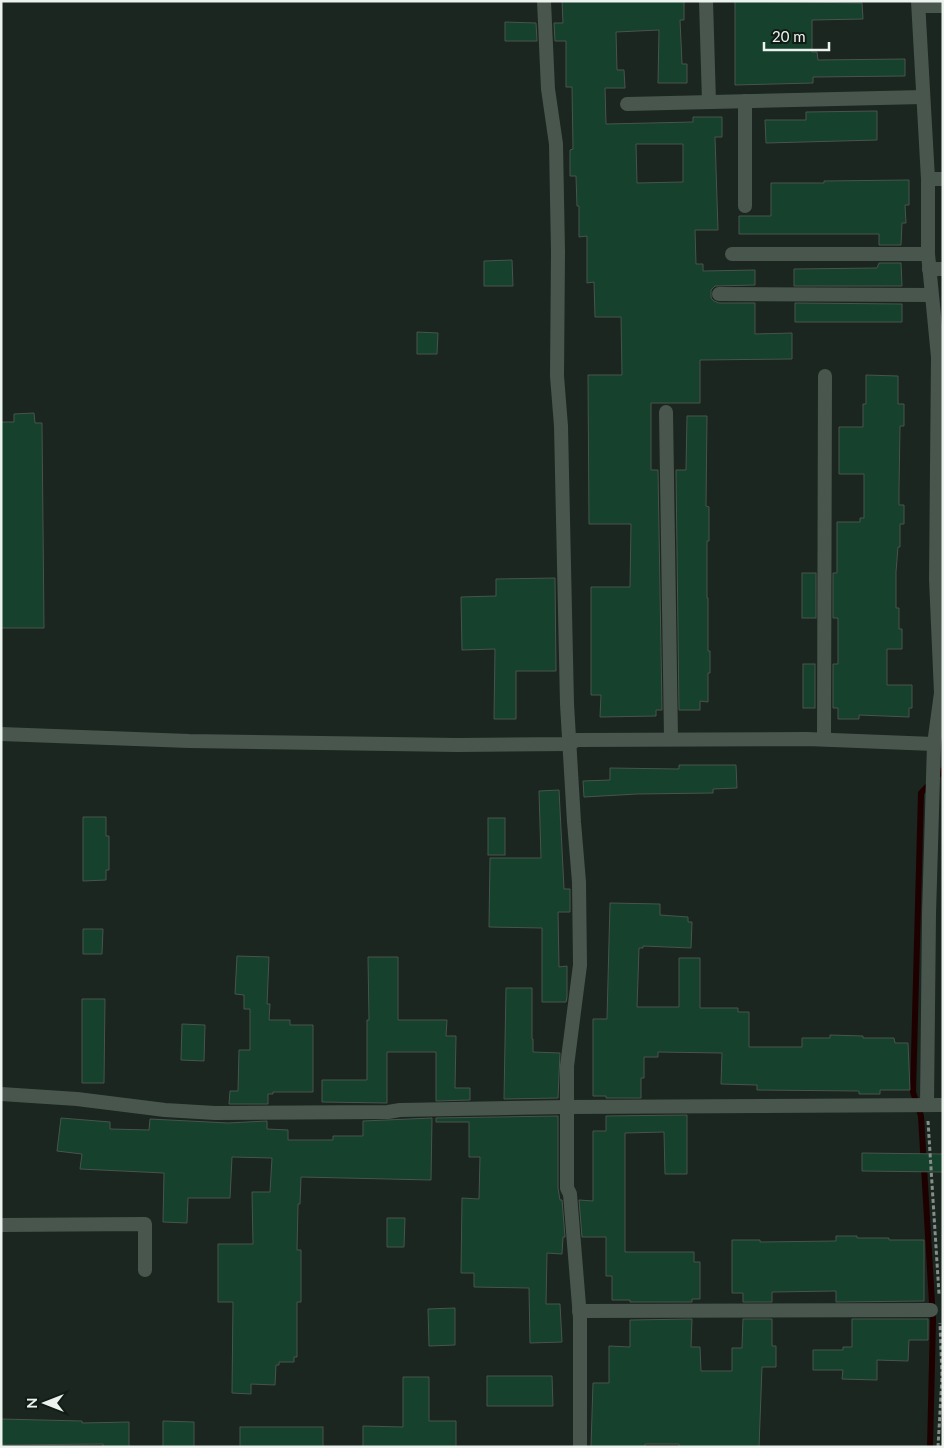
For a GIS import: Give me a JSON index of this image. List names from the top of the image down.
{
  "scale_bar": "20 m",
  "north": "left"
}
